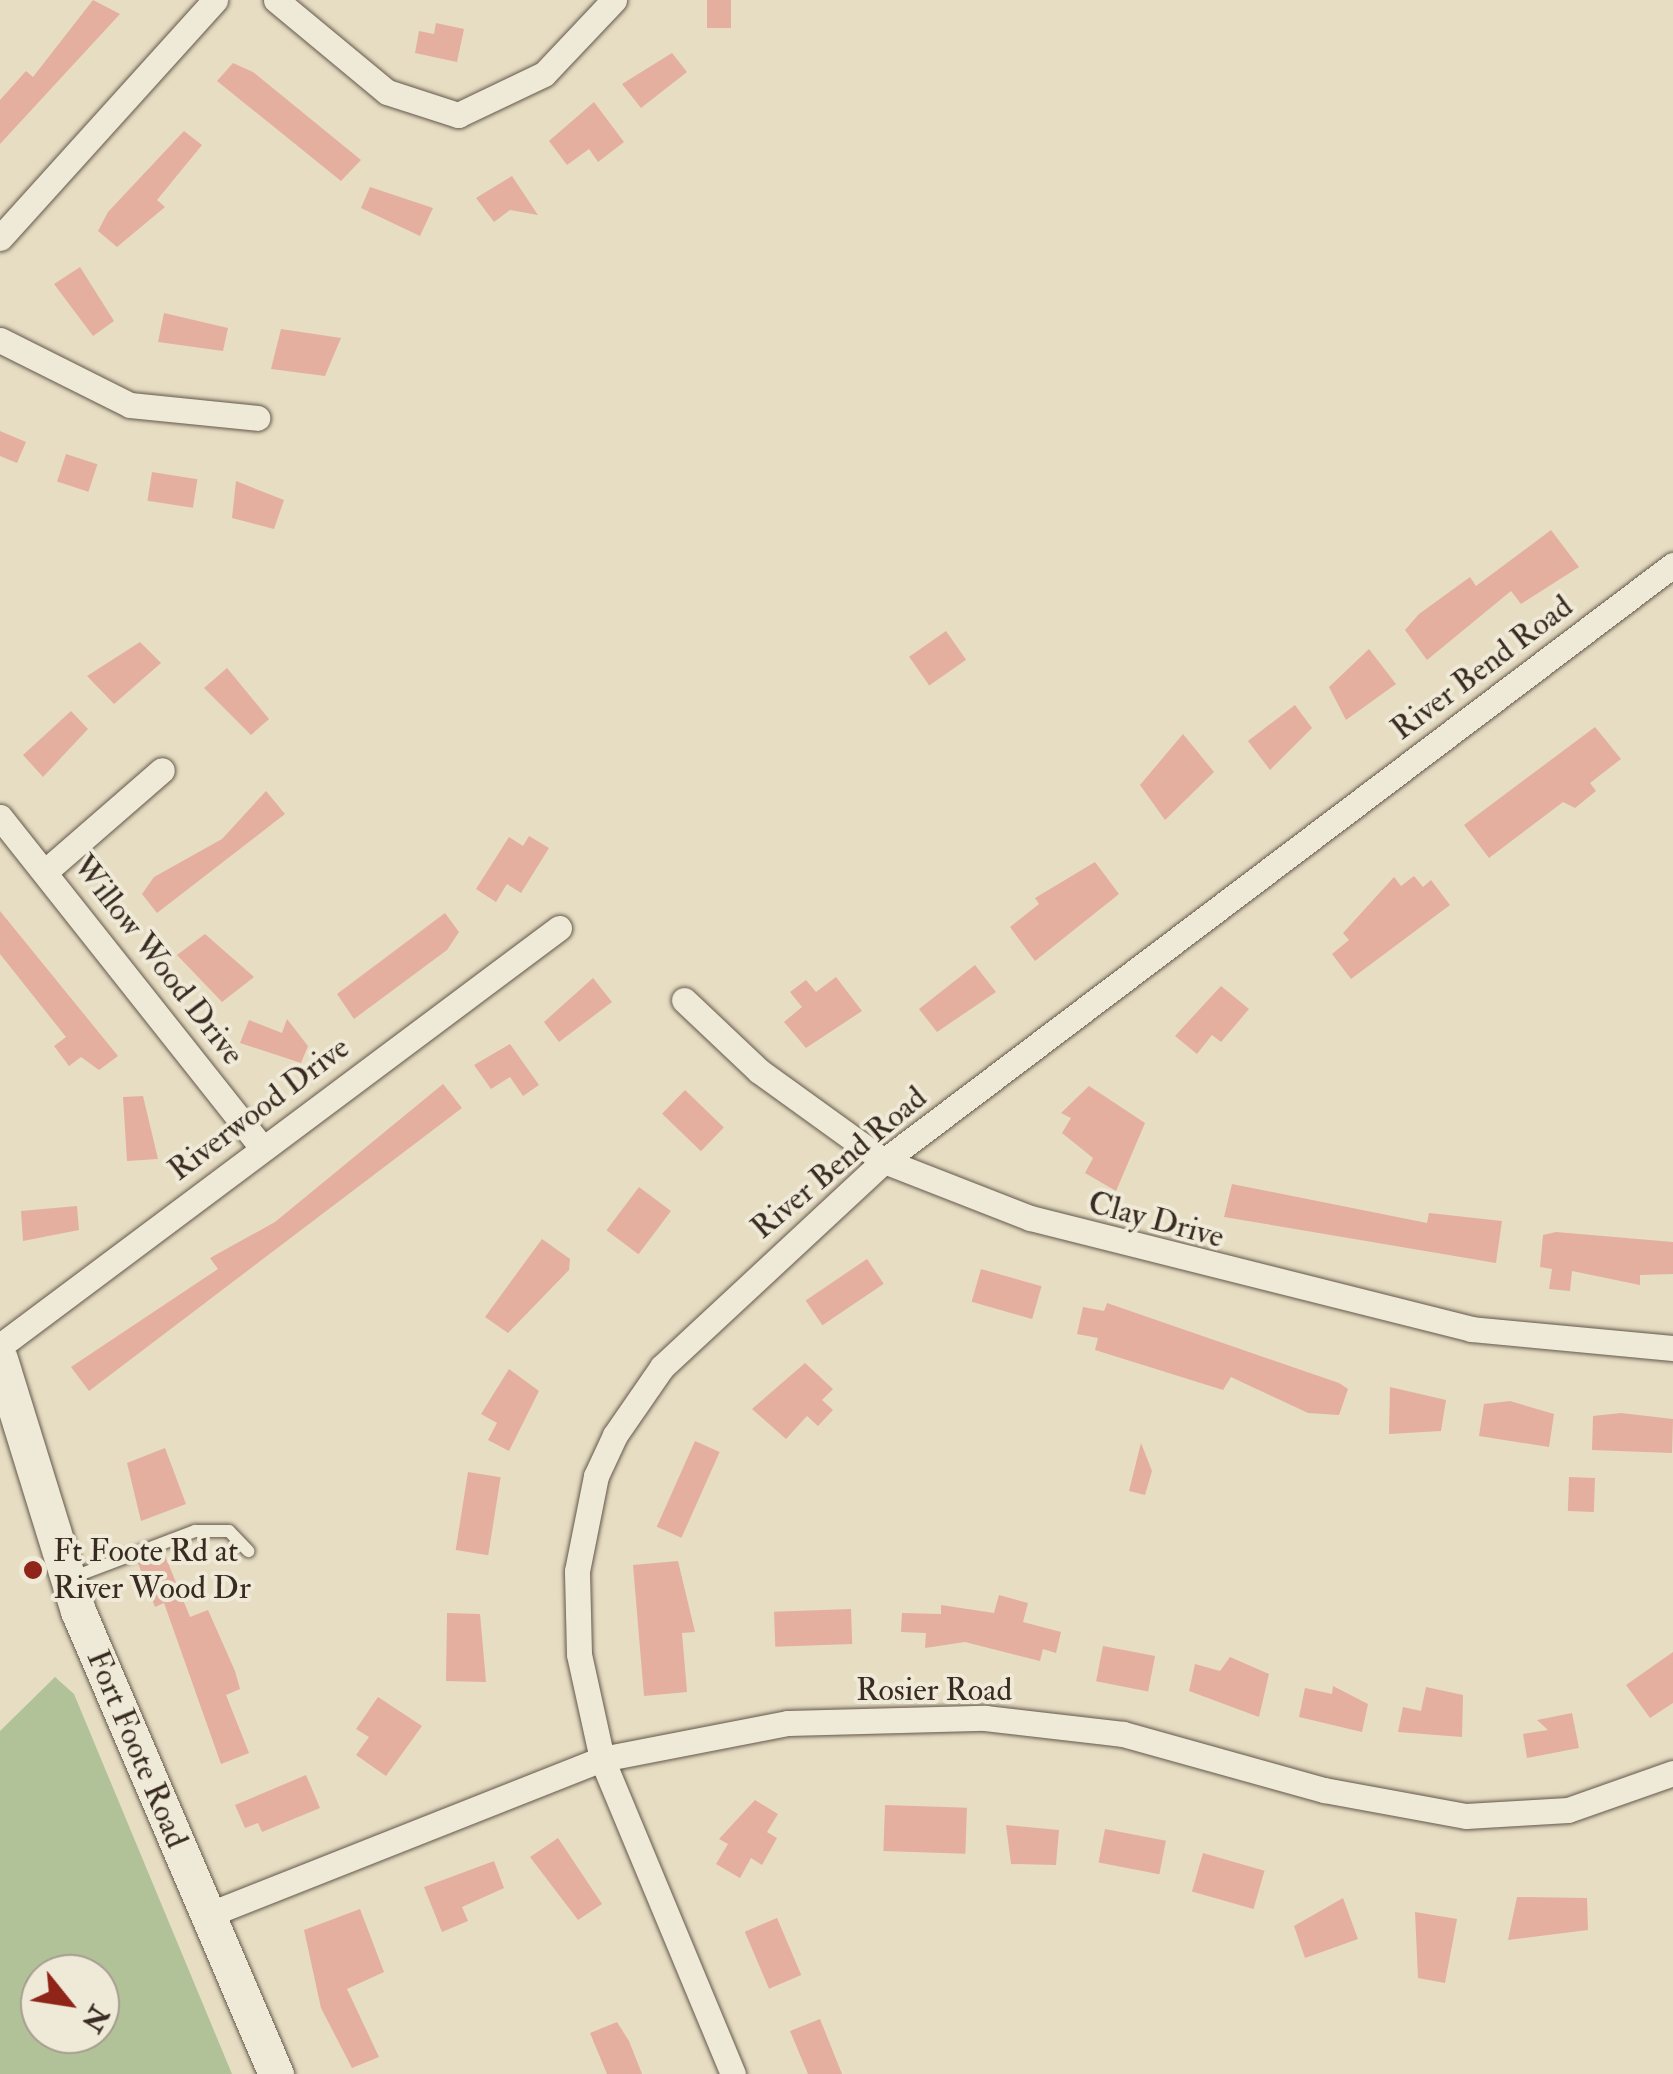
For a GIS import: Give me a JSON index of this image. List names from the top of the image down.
{
  "streets": {
    "street": [
      "River Bend Road",
      "Willow Wood Drive",
      "Riverwood Drive",
      "Clay Drive",
      "Rosier Road",
      "Fort Foote Road"
    ]
  },
  "crossings": [
    ["River Bend Road", "Clay Drive"],
    ["River Bend Road", "Rosier Road"],
    ["Willow Wood Drive", "Riverwood Drive"],
    ["Rosier Road", "Fort Foote Road"]
  ],
  "places": ["Ft Foote Rd at River Wood Dr"],
  "north": "bottom right"
}
